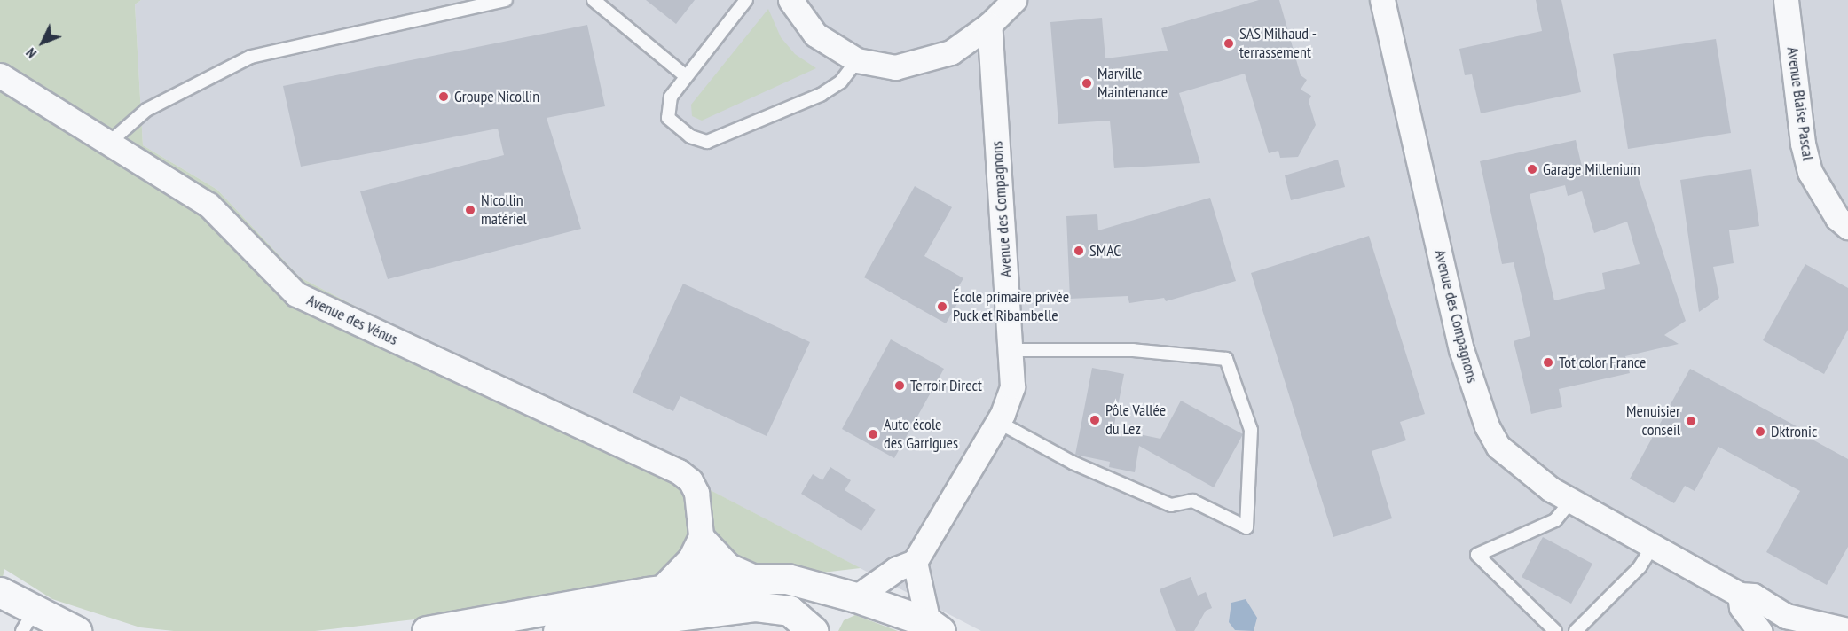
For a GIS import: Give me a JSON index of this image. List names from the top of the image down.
{
  "streets": {
    "street": ["Avenue Blaise Pascal", "Avenue des Compagnons", "Avenue des Vénus"]
  },
  "places": [
    "SAS Milhaud - terrassement",
    "Marville Maintenance",
    "Groupe Nicollin",
    "Garage Millenium",
    "Nicollin matériel",
    "SMAC",
    "École primaire privée Puck et Ribambelle",
    "Tot color France",
    "Terroir Direct",
    "Pôle Vallée du Lez",
    "Menuisier conseil",
    "Dktronic",
    "Auto école des Garrigues"
  ],
  "north": "bottom left"
}
